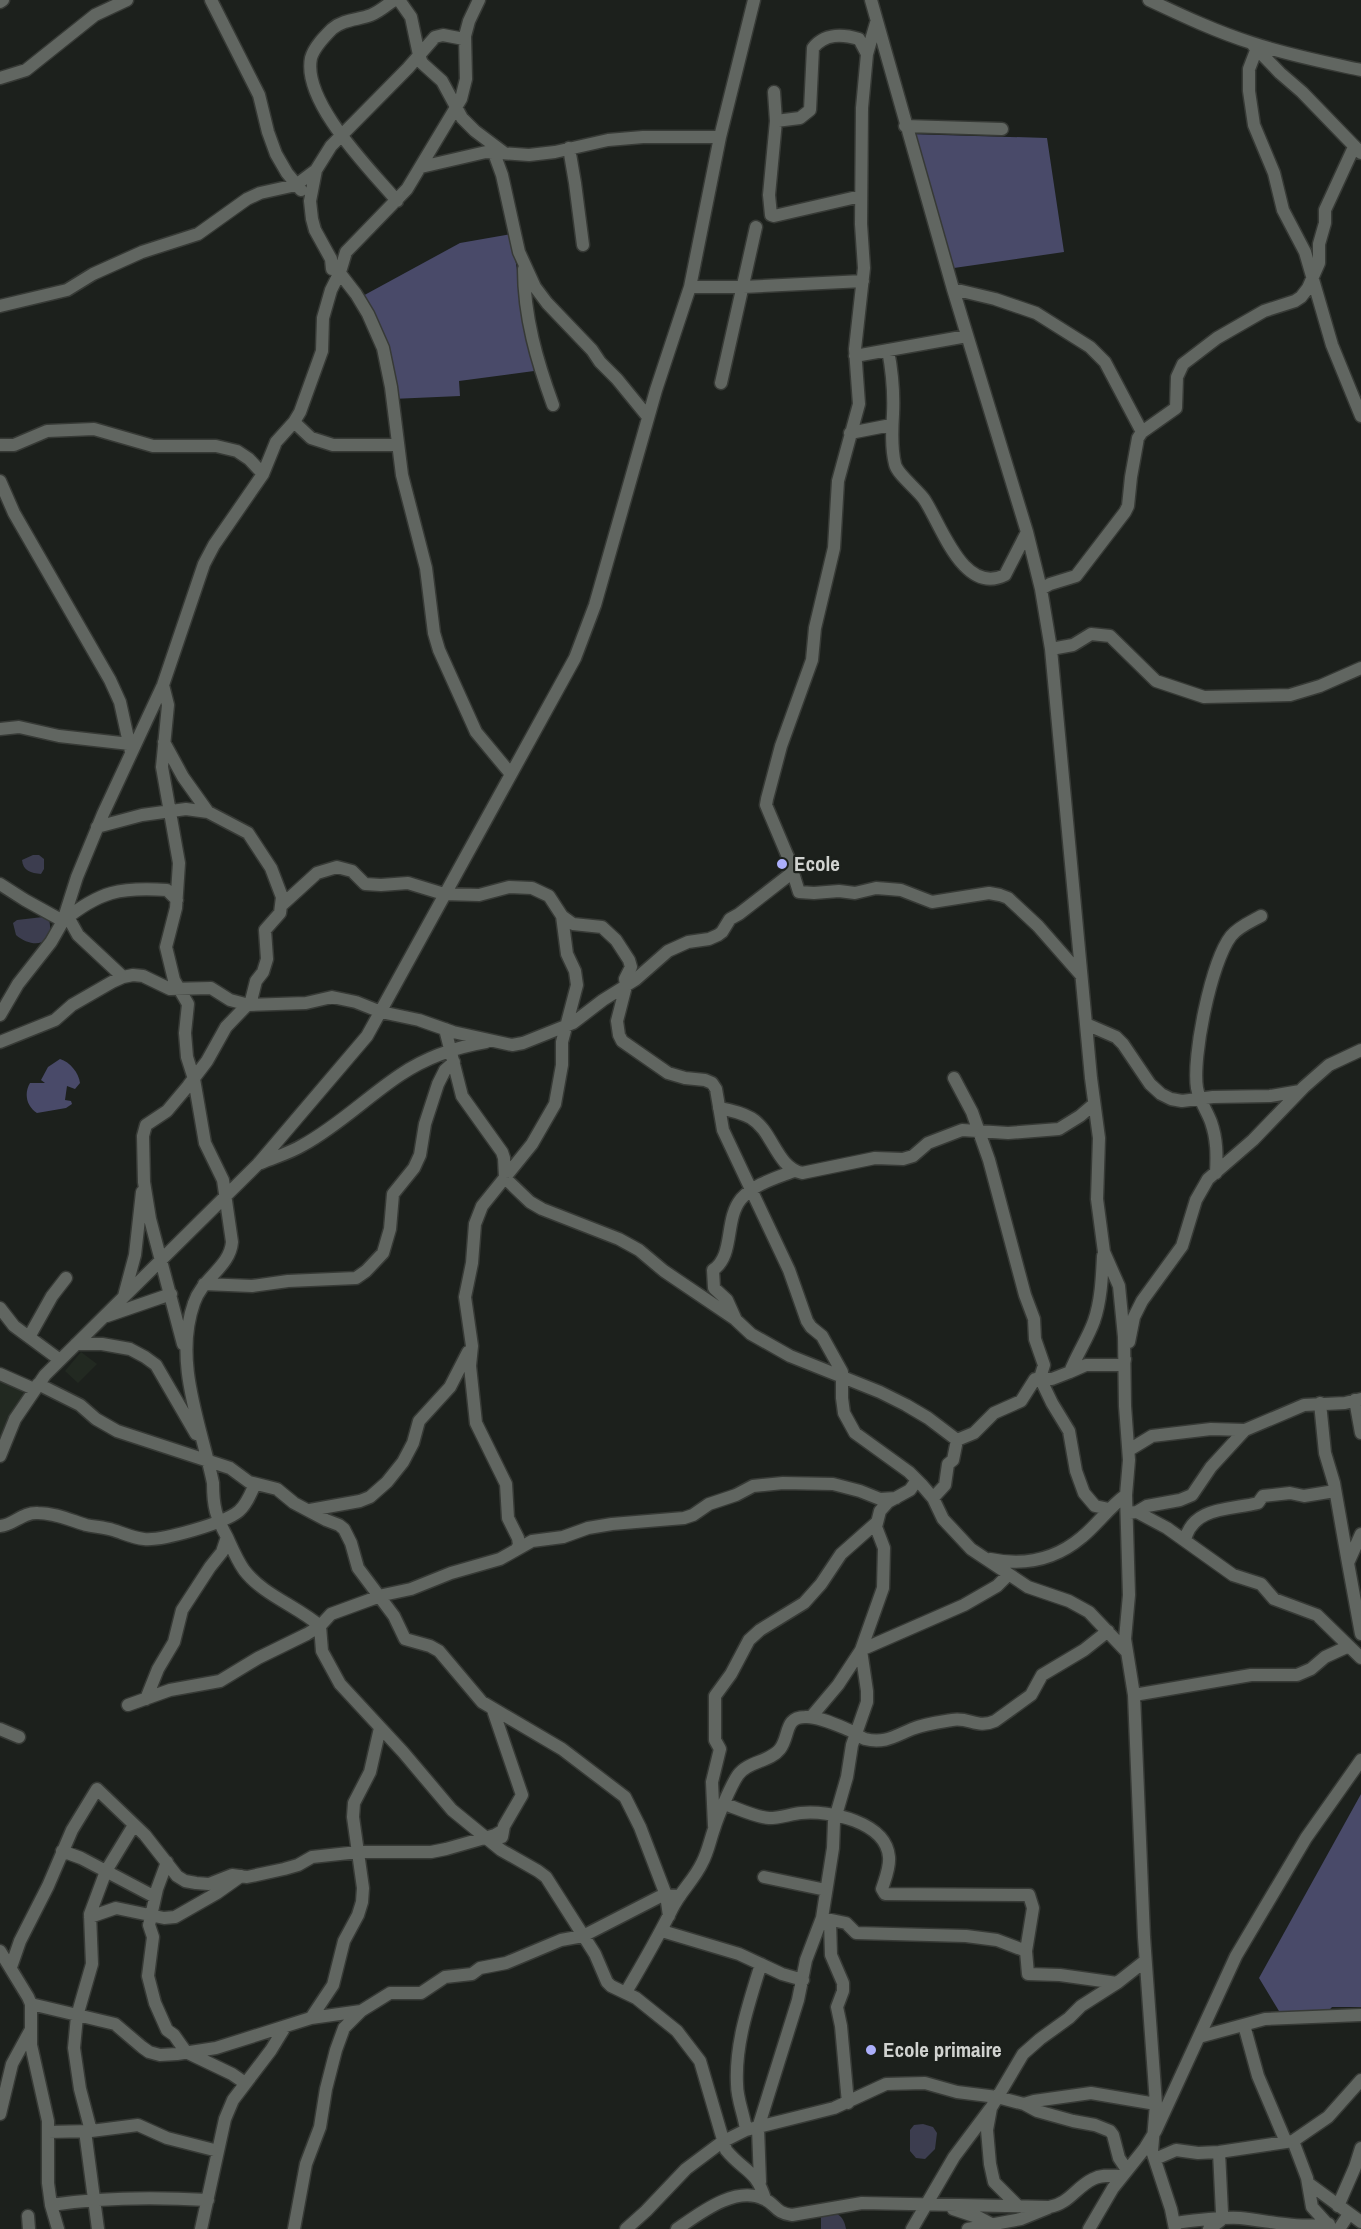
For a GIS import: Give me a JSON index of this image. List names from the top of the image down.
{
  "places": ["Ecole", "Ecole primaire"]
}
